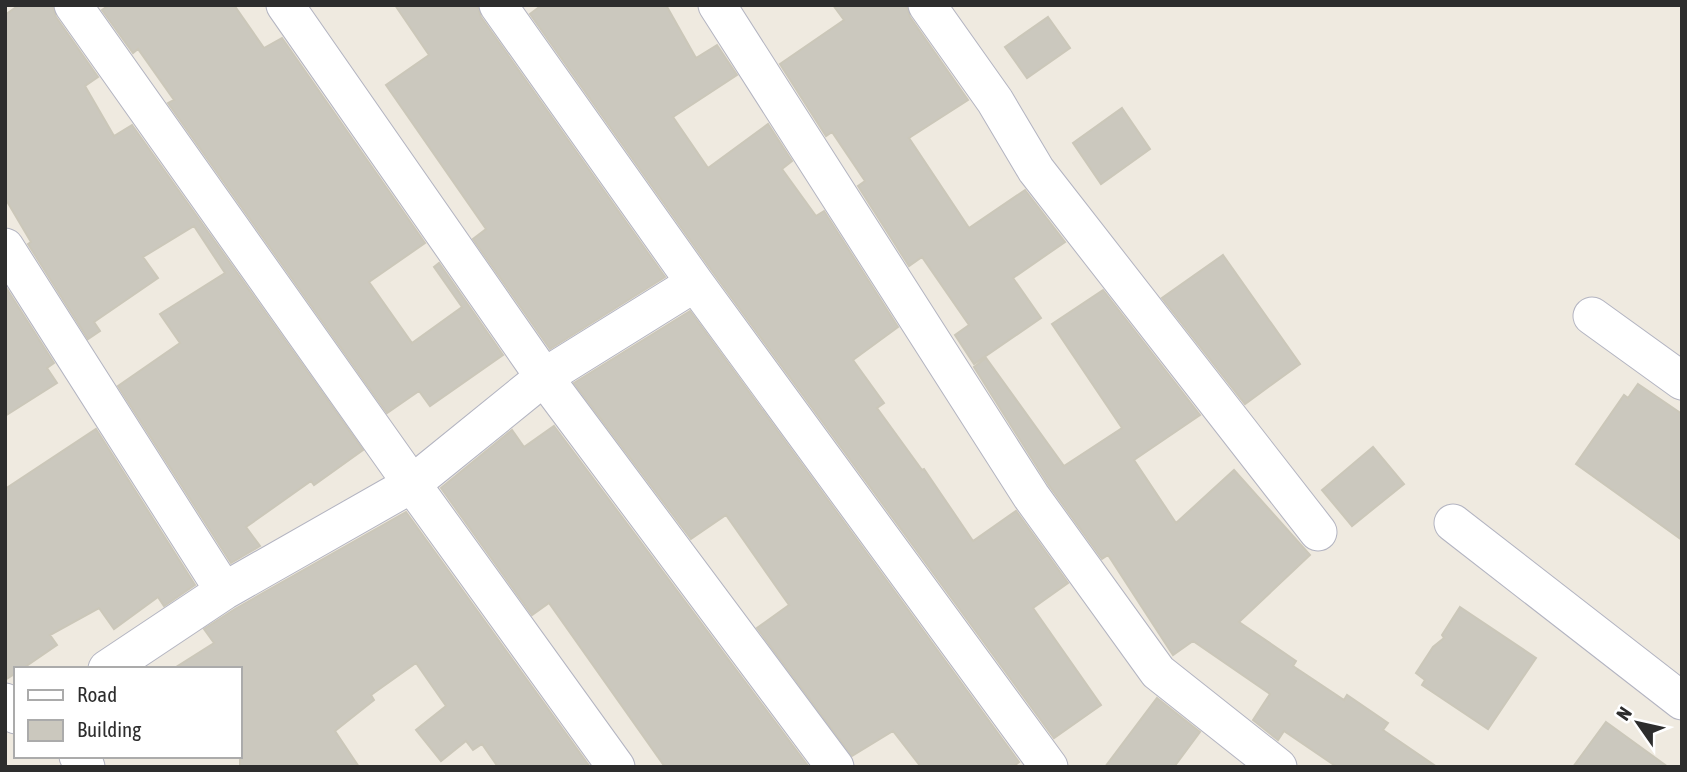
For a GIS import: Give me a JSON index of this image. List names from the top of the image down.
{
  "legend": ["Road", "Building"],
  "north": "top left"
}
